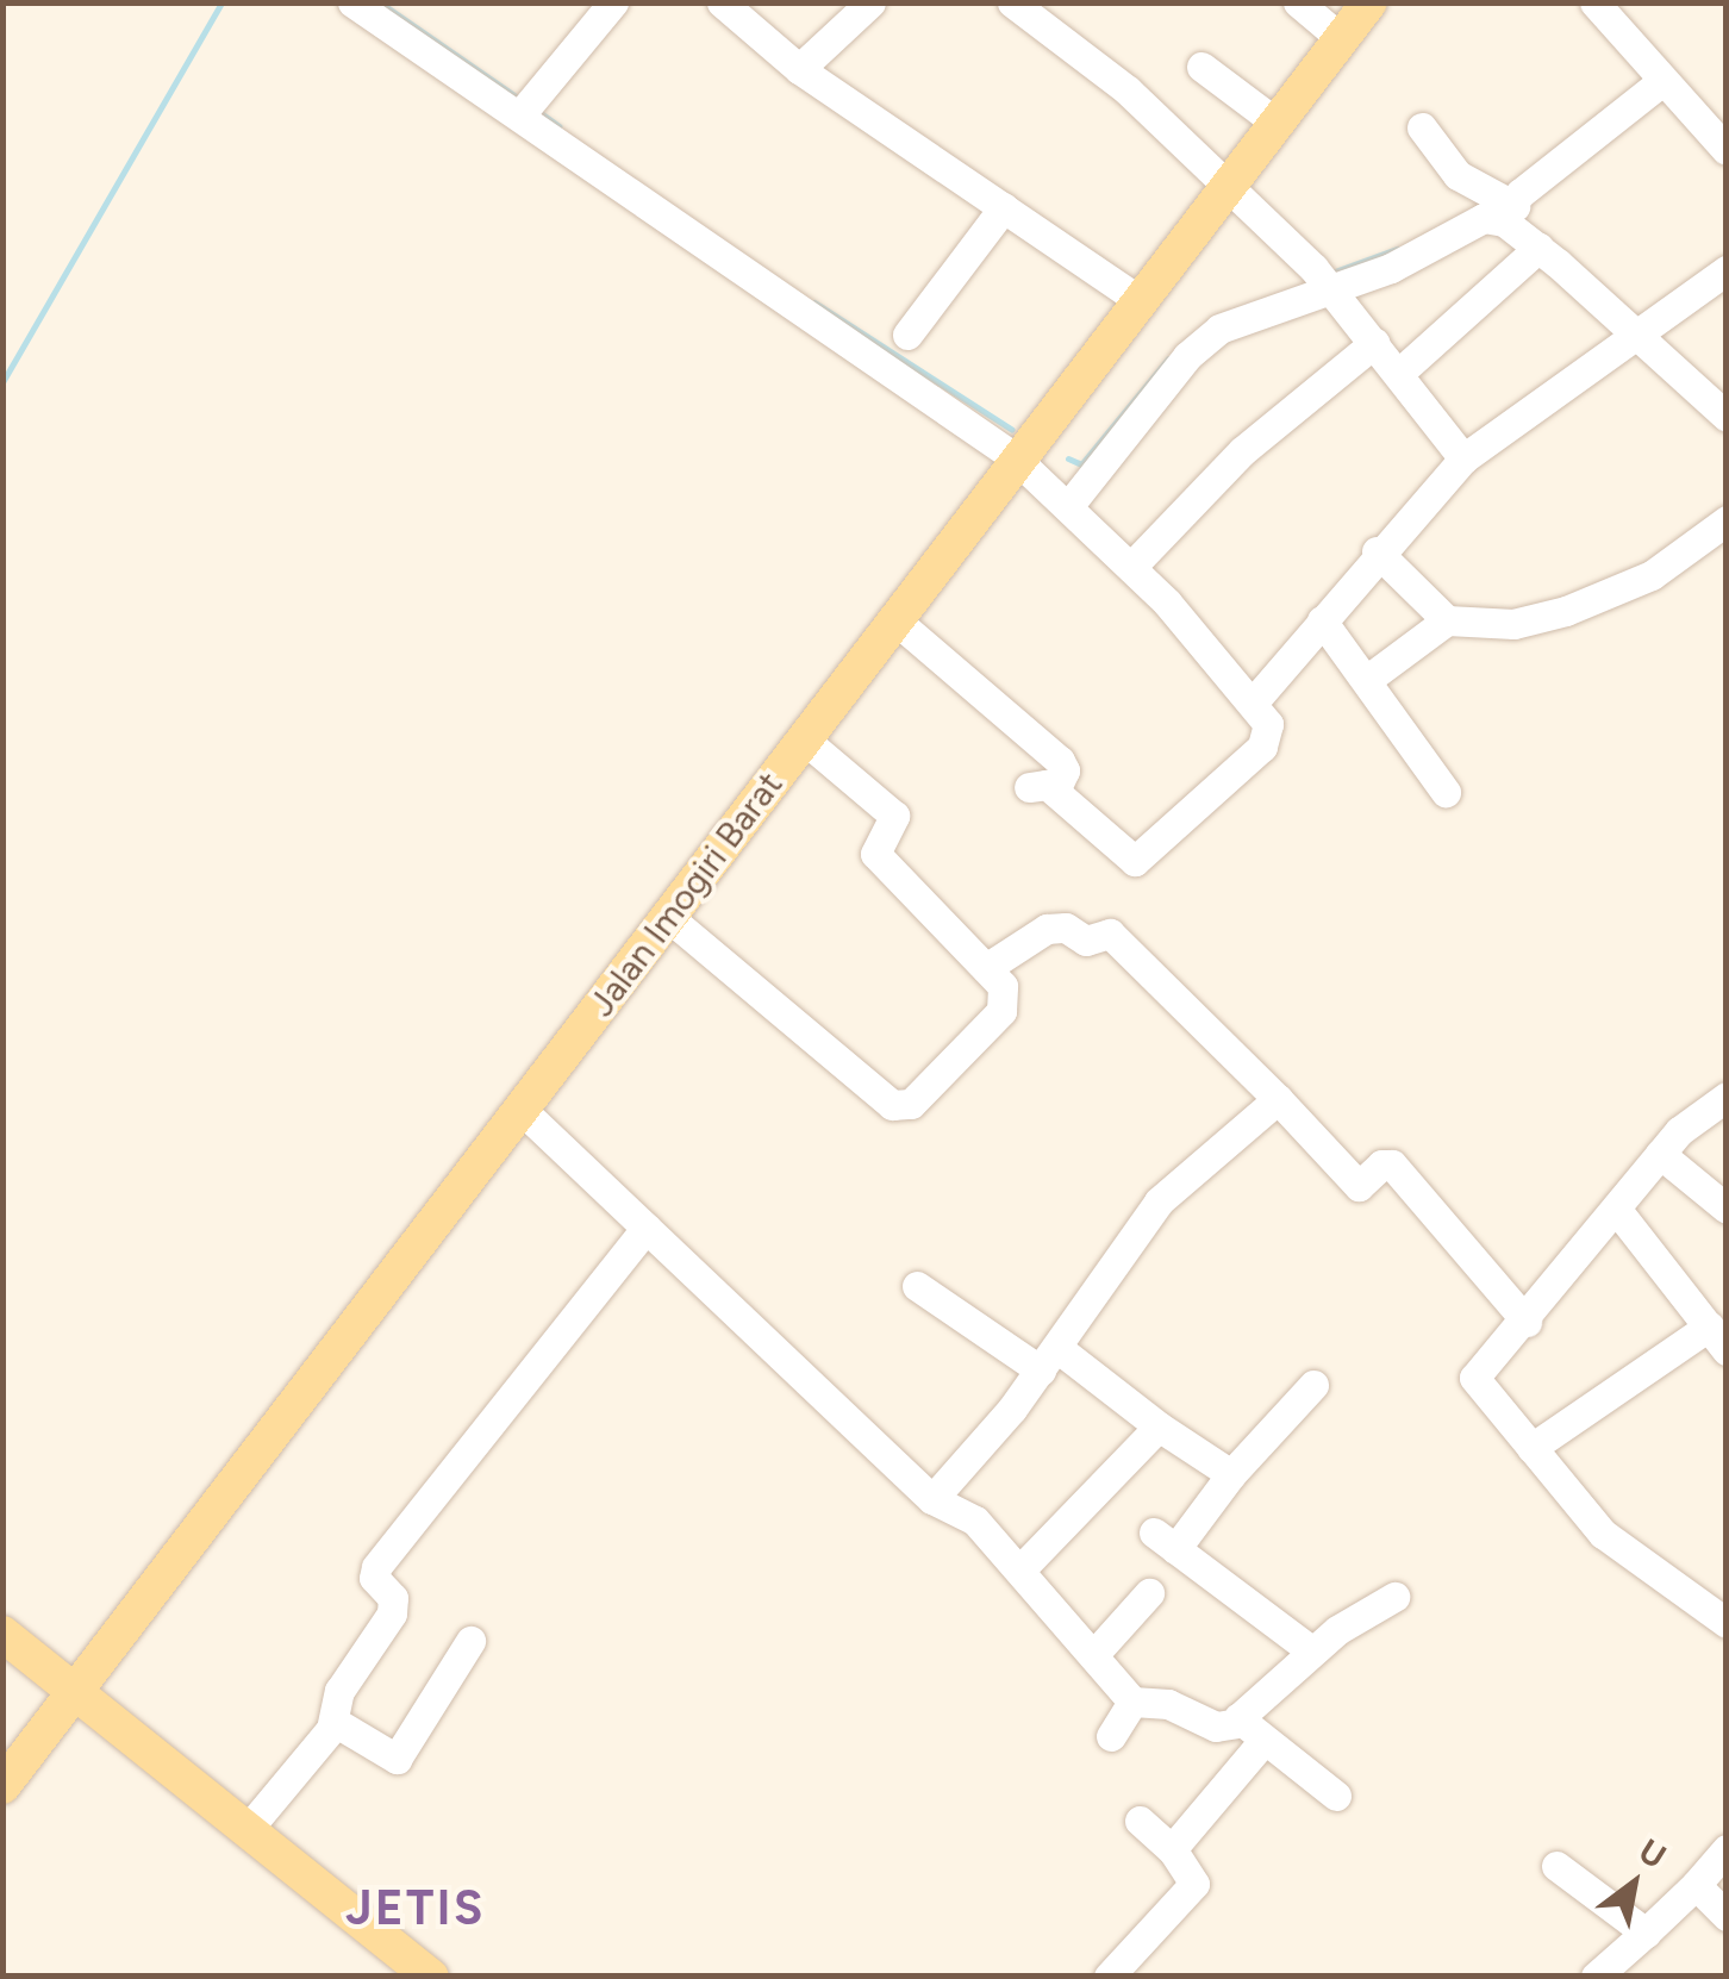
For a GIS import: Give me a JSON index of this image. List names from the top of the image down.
{
  "streets": {
    "main road": ["Jalan Imogiri Barat"]
  },
  "districts": ["JETIS"],
  "north": "top right"
}
